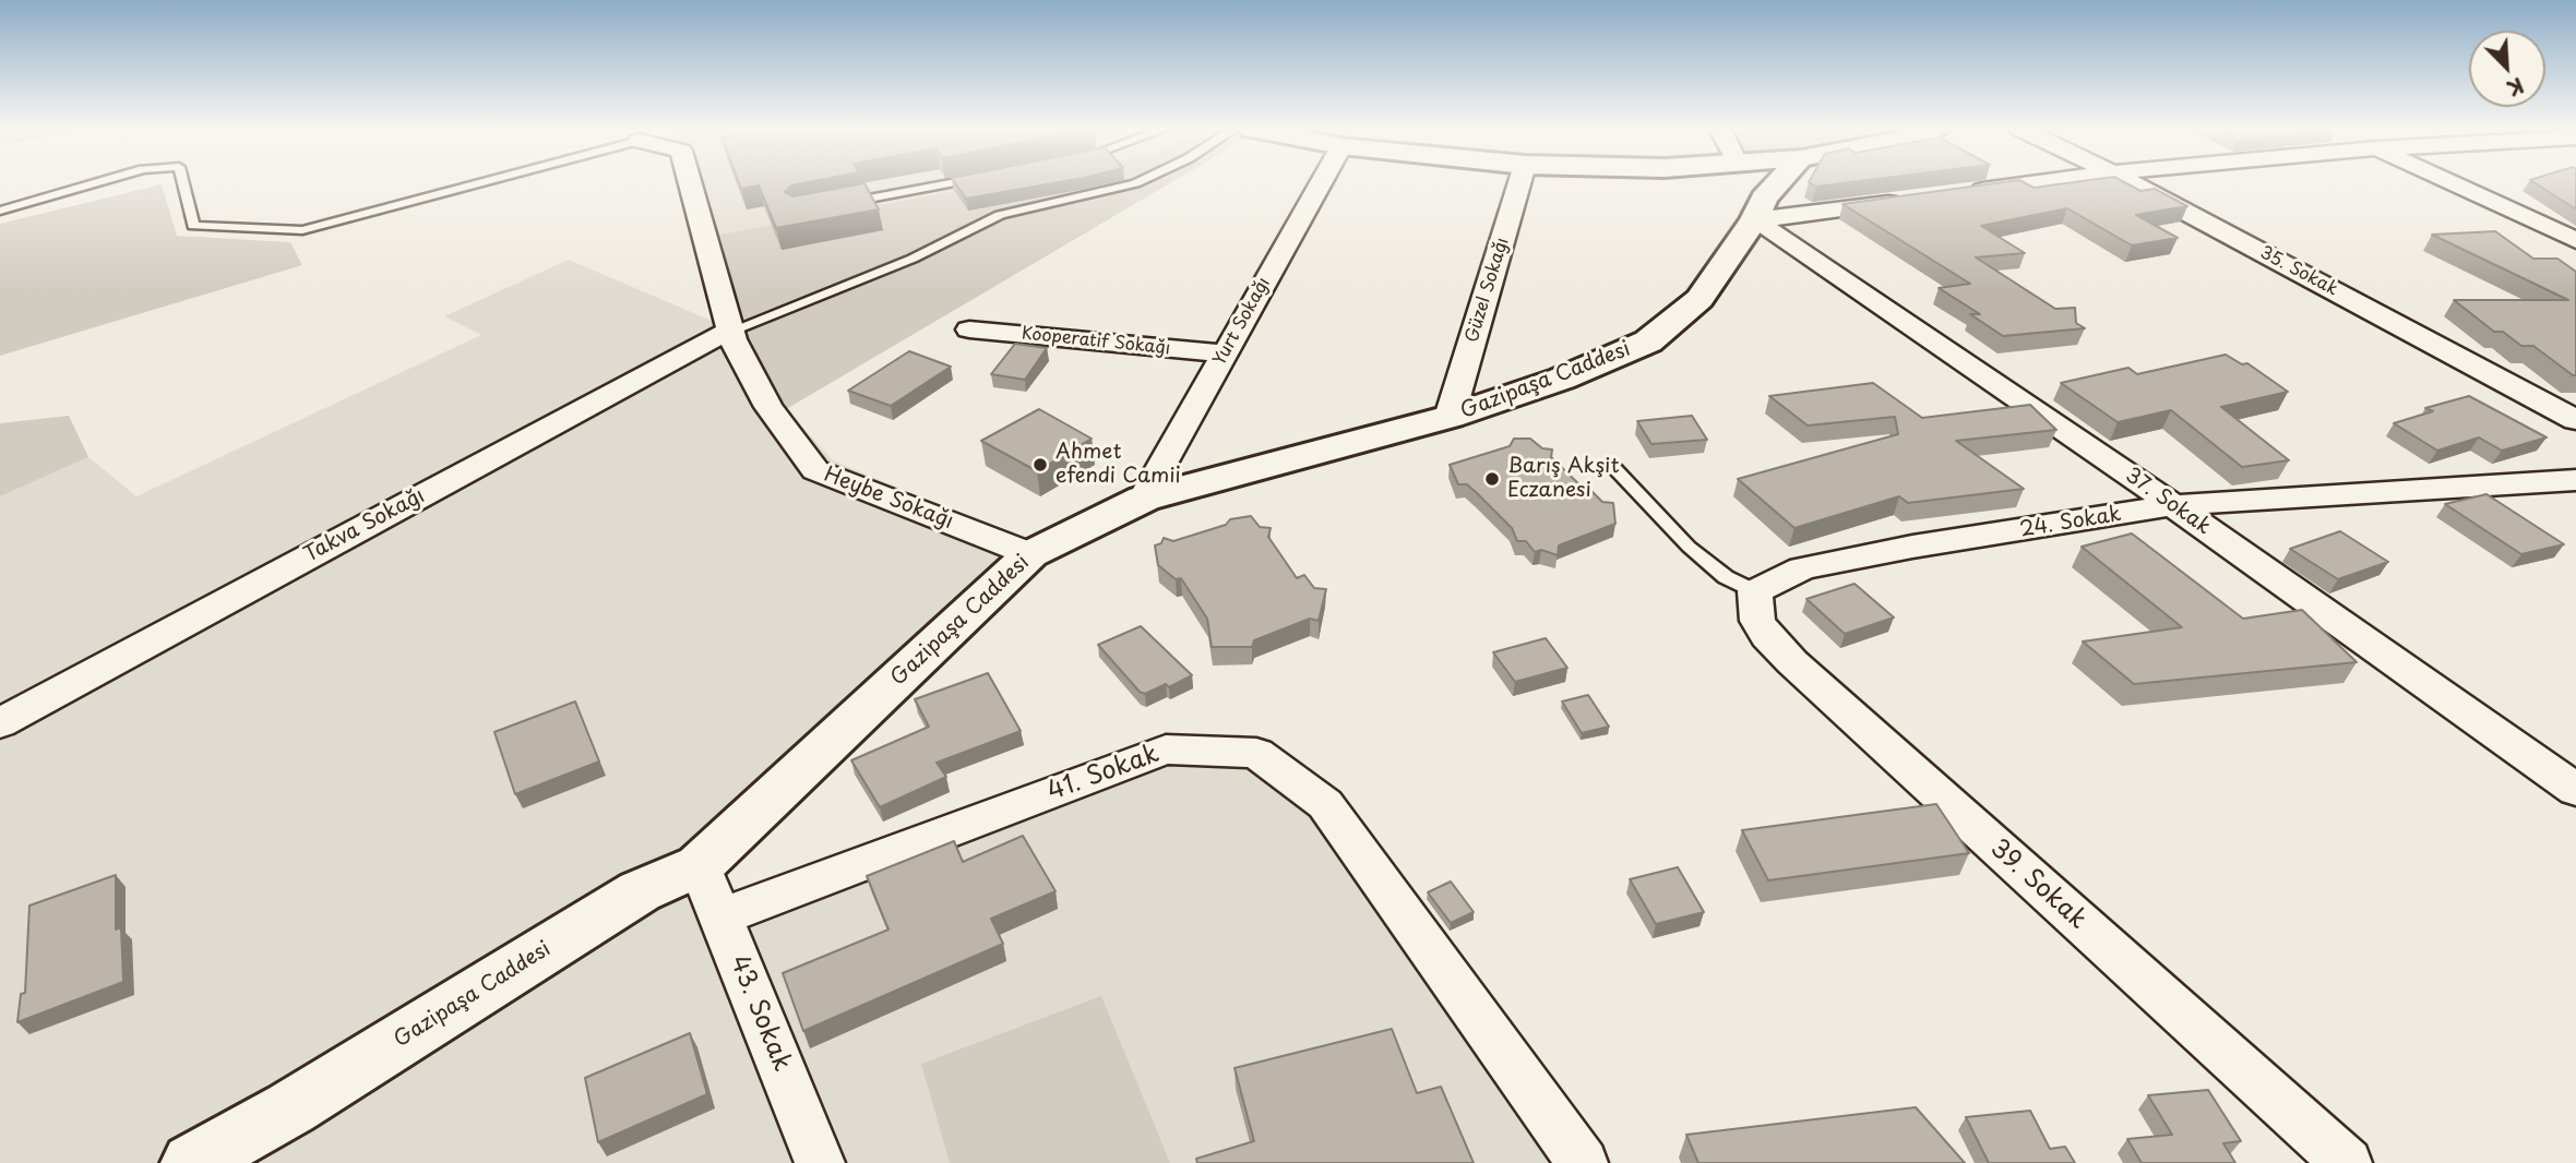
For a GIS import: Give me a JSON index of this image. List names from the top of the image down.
{
  "streets": {
    "street": [
      "35. Sokak",
      "Güzel Sokağı",
      "Yurt Sokağı",
      "Kooperatif Sokağı",
      "Gazipaşa Caddesi",
      "Heybe Sokağı",
      "37. Sokak",
      "24. Sokak",
      "Takva Sokağı",
      "41. Sokak",
      "39. Sokak",
      "43. Sokak"
    ]
  },
  "crossings": [
    ["Güzel Sokağı", "Gazipaşa Caddesi"],
    ["Yurt Sokağı", "Kooperatif Sokağı"],
    ["Yurt Sokağı", "Gazipaşa Caddesi"],
    ["Gazipaşa Caddesi", "Heybe Sokağı"],
    ["Gazipaşa Caddesi", "37. Sokak"],
    ["Gazipaşa Caddesi", "43. Sokak"],
    ["Heybe Sokağı", "Takva Sokağı"],
    ["37. Sokak", "24. Sokak"],
    ["24. Sokak", "39. Sokak"],
    ["41. Sokak", "43. Sokak"]
  ],
  "places": ["Ahmet efendi Camii", "Barış Akşit Eczanesi"],
  "north": "bottom right"
}
